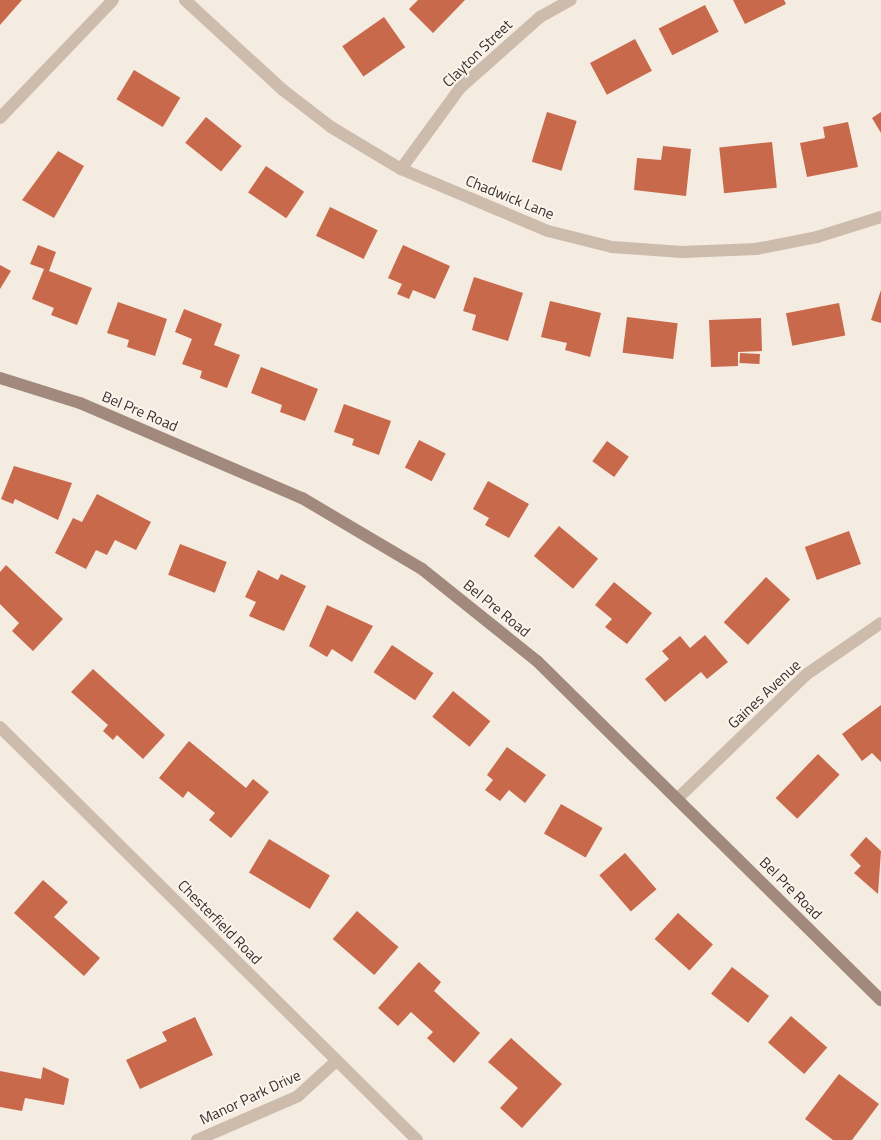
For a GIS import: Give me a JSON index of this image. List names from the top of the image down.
{
  "streets": {
    "main road": ["Bel Pre Road"],
    "street": [
      "Clayton Street",
      "Chadwick Lane",
      "Gaines Avenue",
      "Chesterfield Road",
      "Manor Park Drive"
    ]
  },
  "crossings": [
    ["Clayton Street", "Chadwick Lane"],
    ["Bel Pre Road", "Gaines Avenue"],
    ["Chesterfield Road", "Manor Park Drive"]
  ]
}
